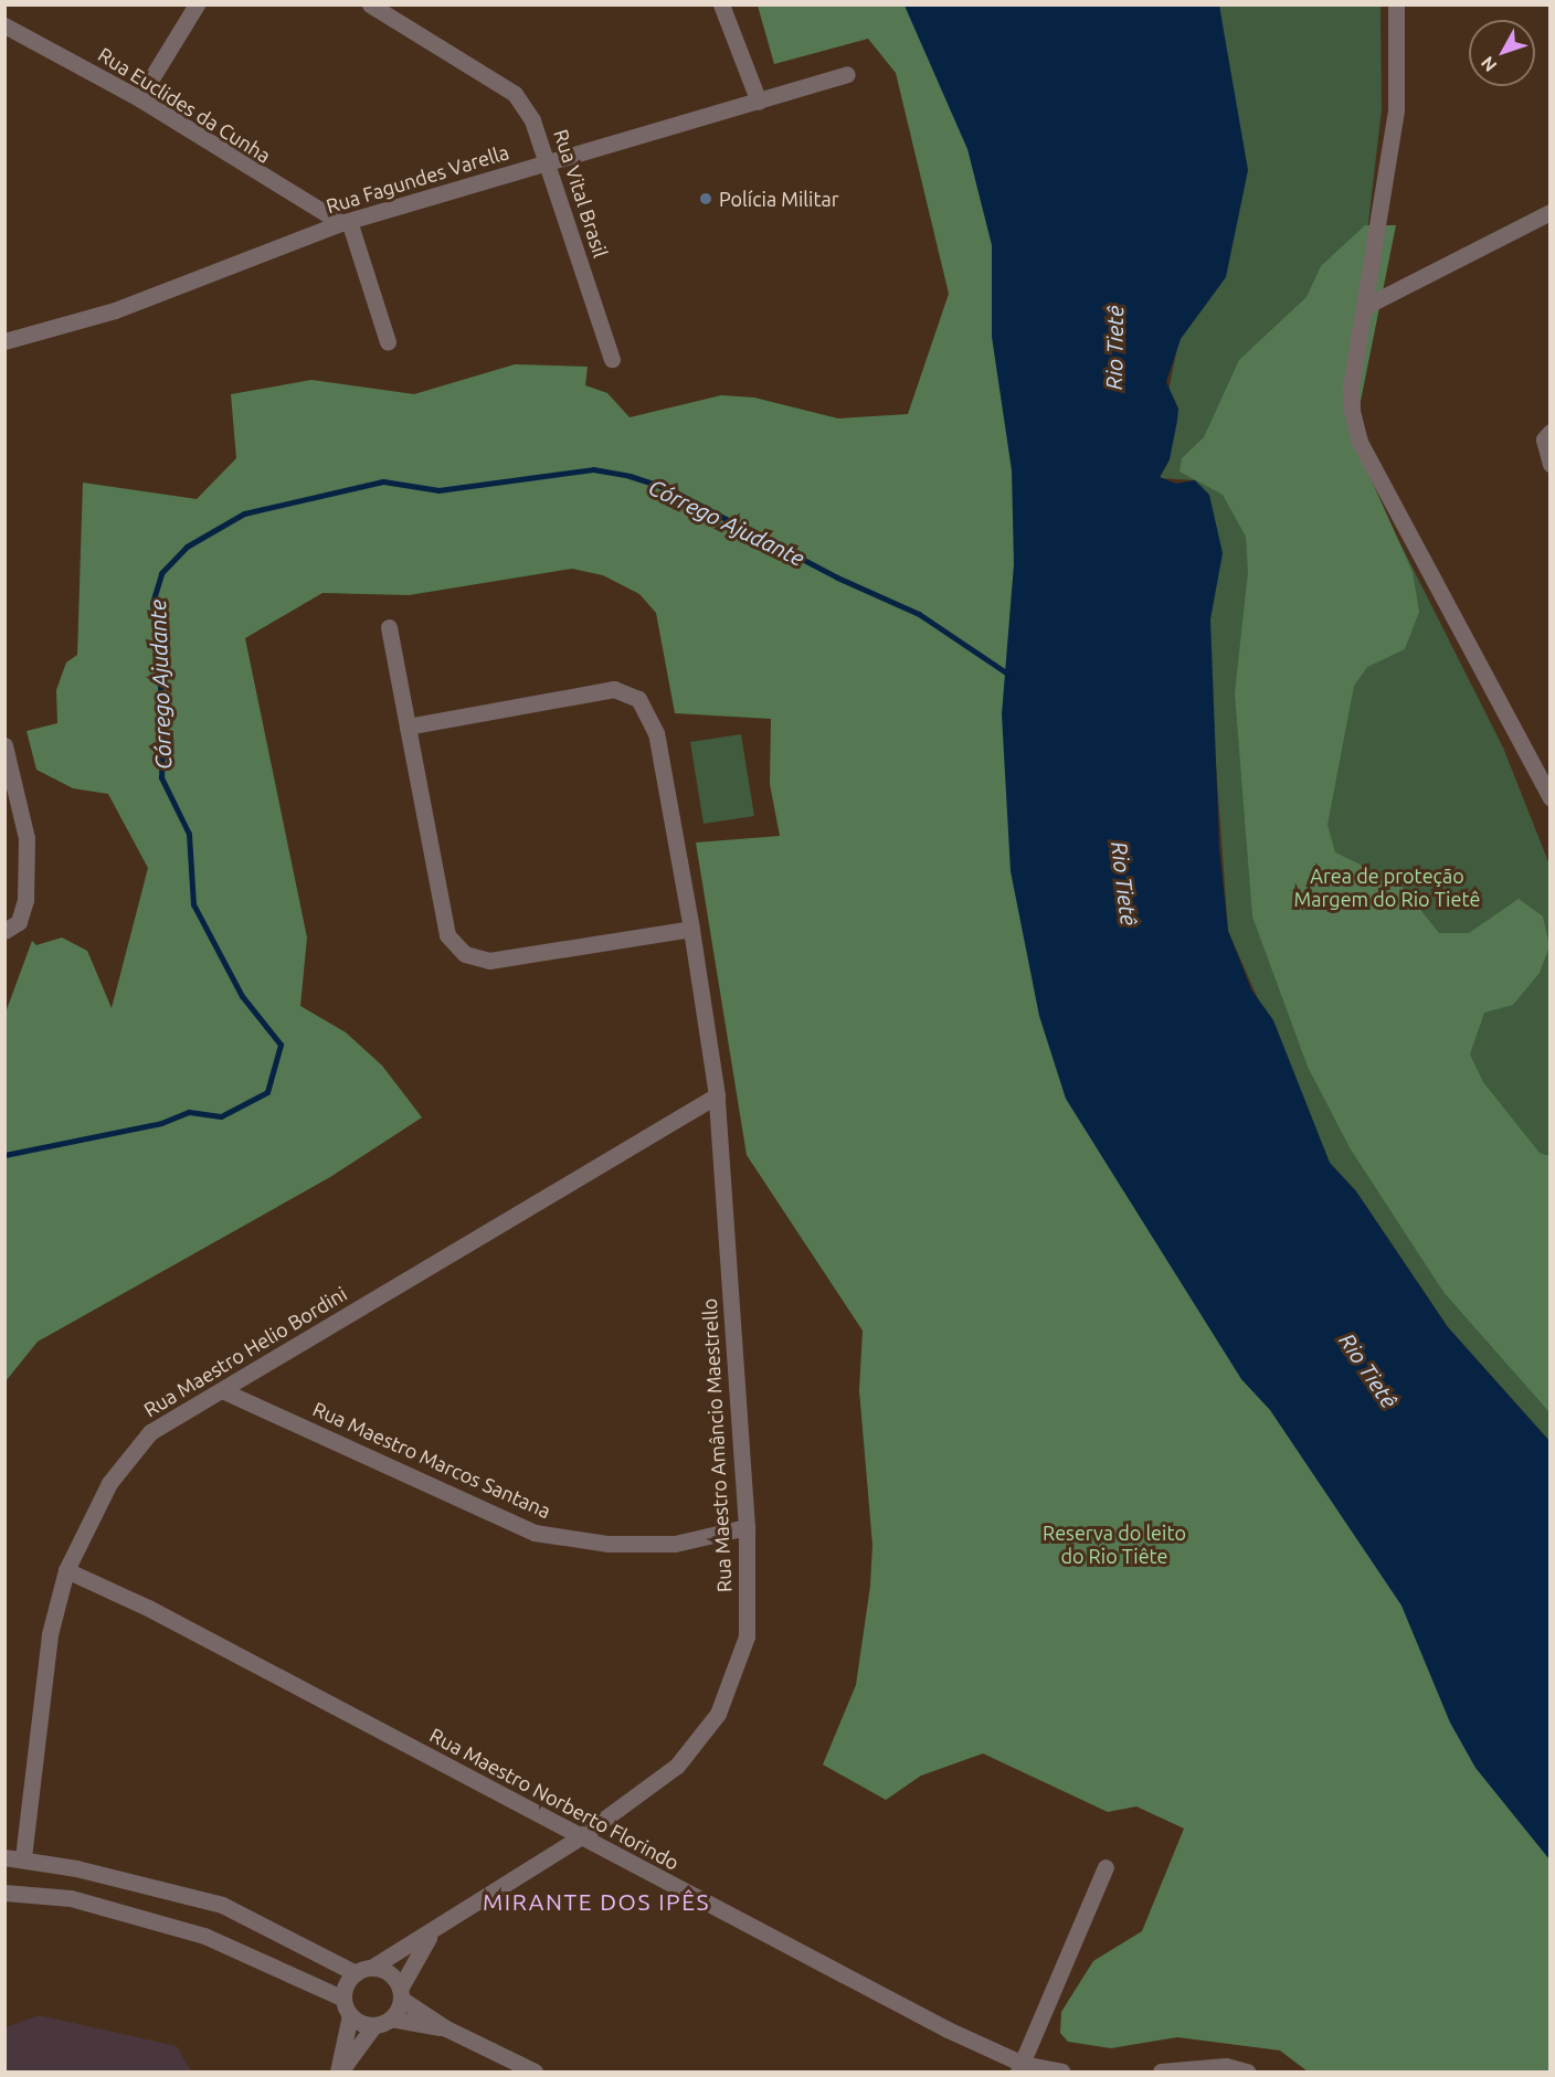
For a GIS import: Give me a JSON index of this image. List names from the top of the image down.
{
  "streets": {
    "street": [
      "Rua Euclides da Cunha",
      "Rua Fagundes Varella",
      "Rua Vital Brasil",
      "Rua Maestro Helio Bordini",
      "Rua Maestro Amâncio Maestrello",
      "Rua Maestro Marcos Santana",
      "Rua Maestro Norberto Florindo"
    ]
  },
  "crossings": [
    ["Rua Euclides da Cunha", "Rua Fagundes Varella"],
    ["Rua Fagundes Varella", "Rua Vital Brasil"],
    ["Rua Maestro Helio Bordini", "Rua Maestro Amâncio Maestrello"],
    ["Rua Maestro Helio Bordini", "Rua Maestro Marcos Santana"],
    ["Rua Maestro Helio Bordini", "Rua Maestro Norberto Florindo"],
    ["Rua Maestro Amâncio Maestrello", "Rua Maestro Marcos Santana"],
    ["Rua Maestro Amâncio Maestrello", "Rua Maestro Norberto Florindo"]
  ],
  "districts": ["MIRANTE DOS IPÊS"],
  "water": ["Rio Tietê", "Córrego Ajudante"],
  "parks": ["Area de proteção Margem do Rio Tietê", "Reserva do leito do Rio Tiête"],
  "places": ["Polícia Militar"],
  "north": "bottom left"
}
